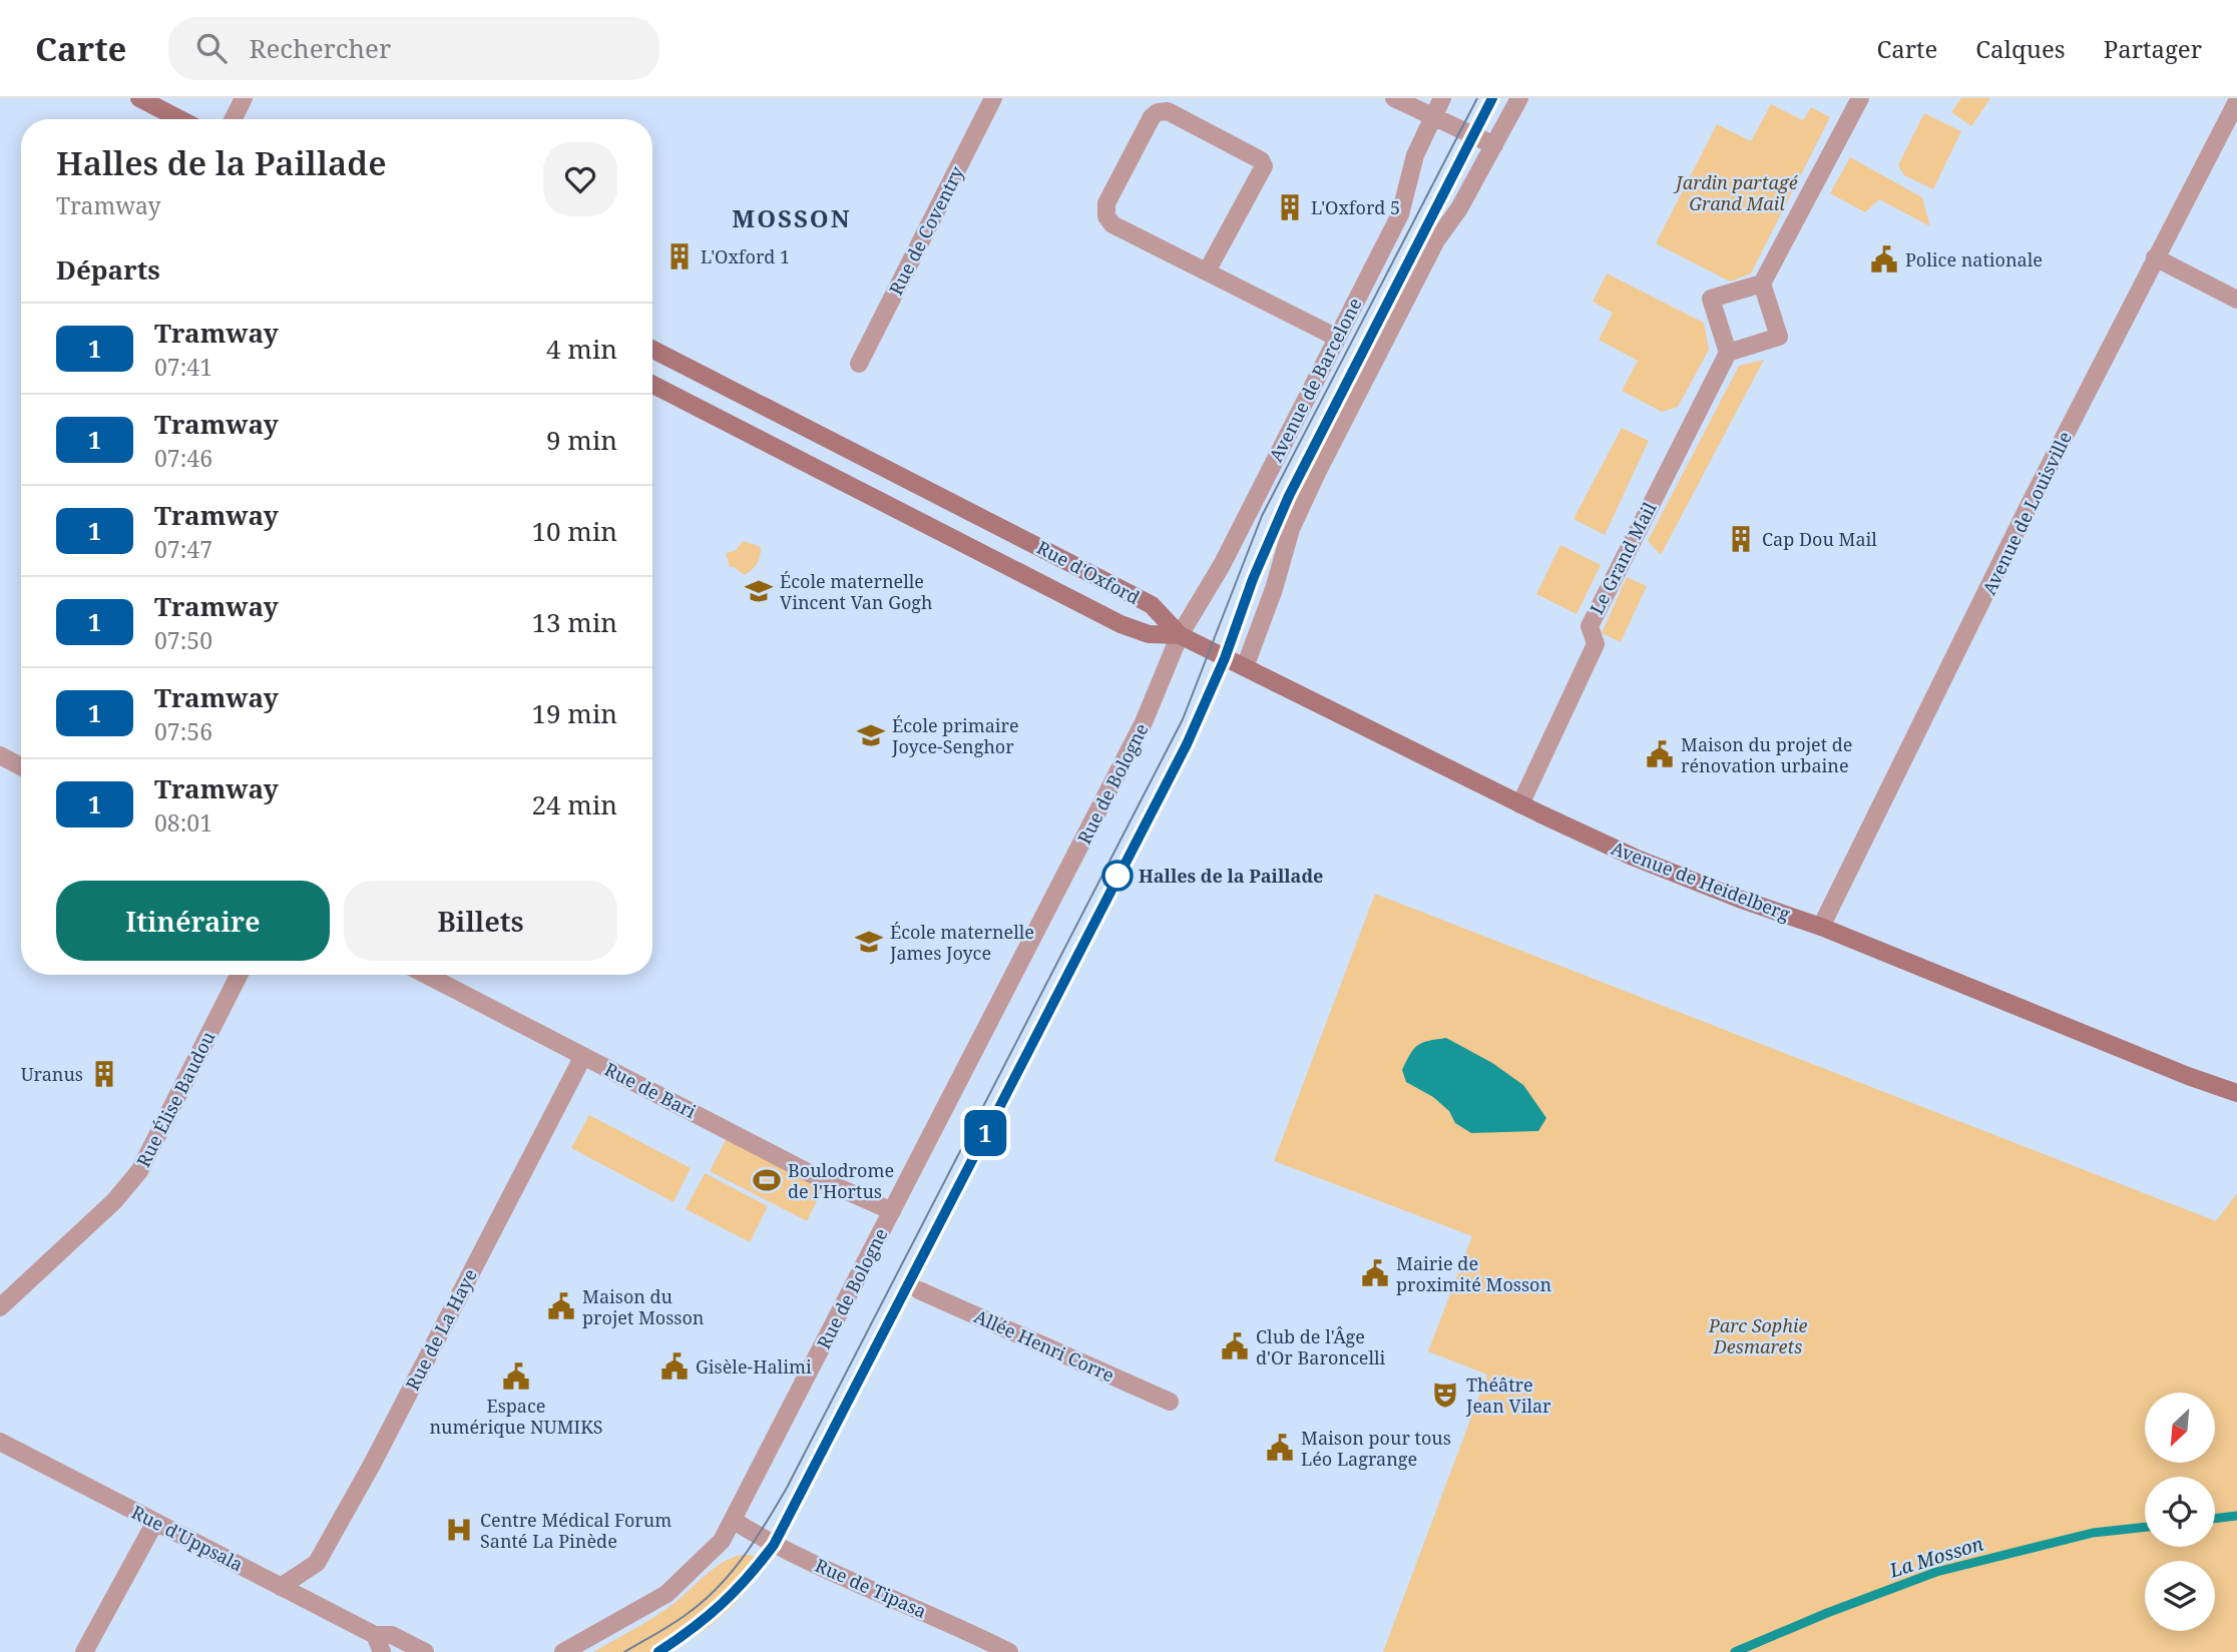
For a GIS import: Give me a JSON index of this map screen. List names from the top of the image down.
{
  "streets": {
    "street": [
      "Rue de Coventry",
      "Avenue de Barcelone",
      "Avenue de Louisville",
      "Le Grand Mail",
      "Rue d'Oxford",
      "Rue de Bologne",
      "Avenue de Heidelberg",
      "Rue de Bari",
      "Rue Élise Baudou",
      "Rue de La Haye",
      "Allée Henri Corre",
      "Rue d'Uppsala",
      "Rue de Tipasa"
    ]
  },
  "crossings": [
    ["Avenue de Barcelone", "Rue d'Oxford"],
    ["Avenue de Barcelone", "Rue de Bologne"],
    ["Avenue de Barcelone", "Avenue de Heidelberg"],
    ["Avenue de Louisville", "Avenue de Heidelberg"],
    ["Le Grand Mail", "Avenue de Heidelberg"],
    ["Rue d'Oxford", "Rue de Bologne"],
    ["Rue d'Oxford", "Avenue de Heidelberg"],
    ["Rue de Bologne", "Avenue de Heidelberg"],
    ["Rue de Bologne", "Rue de Bari"],
    ["Rue de Bologne", "Rue de Tipasa"],
    ["Rue de Bari", "Rue de La Haye"],
    ["Rue de La Haye", "Rue d'Uppsala"]
  ],
  "districts": ["MOSSON"],
  "water": ["La Mosson"],
  "parks": ["Jardin partagé Grand Mail", "Parc Sophie Desmarets"],
  "places": {
    "building": [
      "L'Oxford 5",
      "L'Oxford 1",
      "Cap Dou Mail",
      "Uranus"
    ],
    "public building": [
      "Police nationale",
      "Maison du projet de rénovation urbaine",
      "Mairie de proximité Mosson",
      "Maison du projet Mosson",
      "Club de l'Âge d'Or Baroncelli",
      "Gisèle-Halimi",
      "Espace numérique NUMIKS",
      "Maison pour tous Léo Lagrange"
    ],
    "school or university": ["École maternelle Vincent Van Gogh", "École primaire Joyce-Senghor", "École maternelle James Joyce"],
    "other": ["Halles de la Paillade"],
    "sports": ["Boulodrome de l'Hortus"],
    "theatre": ["Théâtre Jean Vilar"],
    "hospital": ["Centre Médical Forum Santé La Pinède"]
  },
  "lines": ["tram line 1"],
  "north": "bottom left",
  "page": {
    "header": "Carte",
    "search": "Rechercher",
    "nav": ["Carte", "Calques", "Partager"],
    "on_map": "1",
    "heading": [
      ["Halles de la Paillade", "Tramway"],
      "Départs"
    ],
    "list": [
      {
        "mark": "1",
        "name": "Tramway",
        "note": "07:41",
        "value": "4 min"
      },
      {
        "mark": "1",
        "name": "Tramway",
        "note": "07:46",
        "value": "9 min"
      },
      {
        "mark": "1",
        "name": "Tramway",
        "note": "07:47",
        "value": "10 min"
      },
      {
        "mark": "1",
        "name": "Tramway",
        "note": "07:50",
        "value": "13 min"
      },
      {
        "mark": "1",
        "name": "Tramway",
        "note": "07:56",
        "value": "19 min"
      },
      {
        "mark": "1",
        "name": "Tramway",
        "note": "08:01",
        "value": "24 min"
      }
    ],
    "buttons": ["Itinéraire", "Billets"]
  }
}
